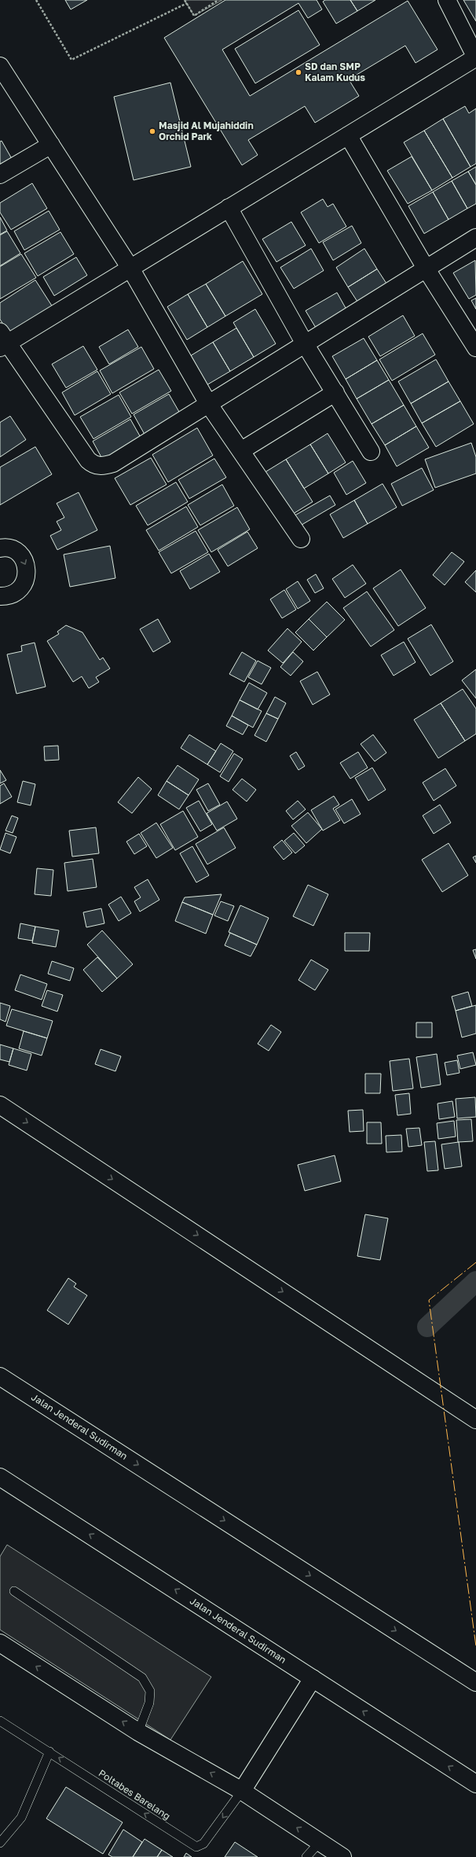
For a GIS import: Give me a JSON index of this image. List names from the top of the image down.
{
  "streets": {
    "main road": ["Jalan Jenderal Sudirman"],
    "lane": ["Poltabes Barelang"]
  },
  "places": ["SD dan SMP Kalam Kudus", "Masjid Al Mujahiddin Orchid Park"]
}
